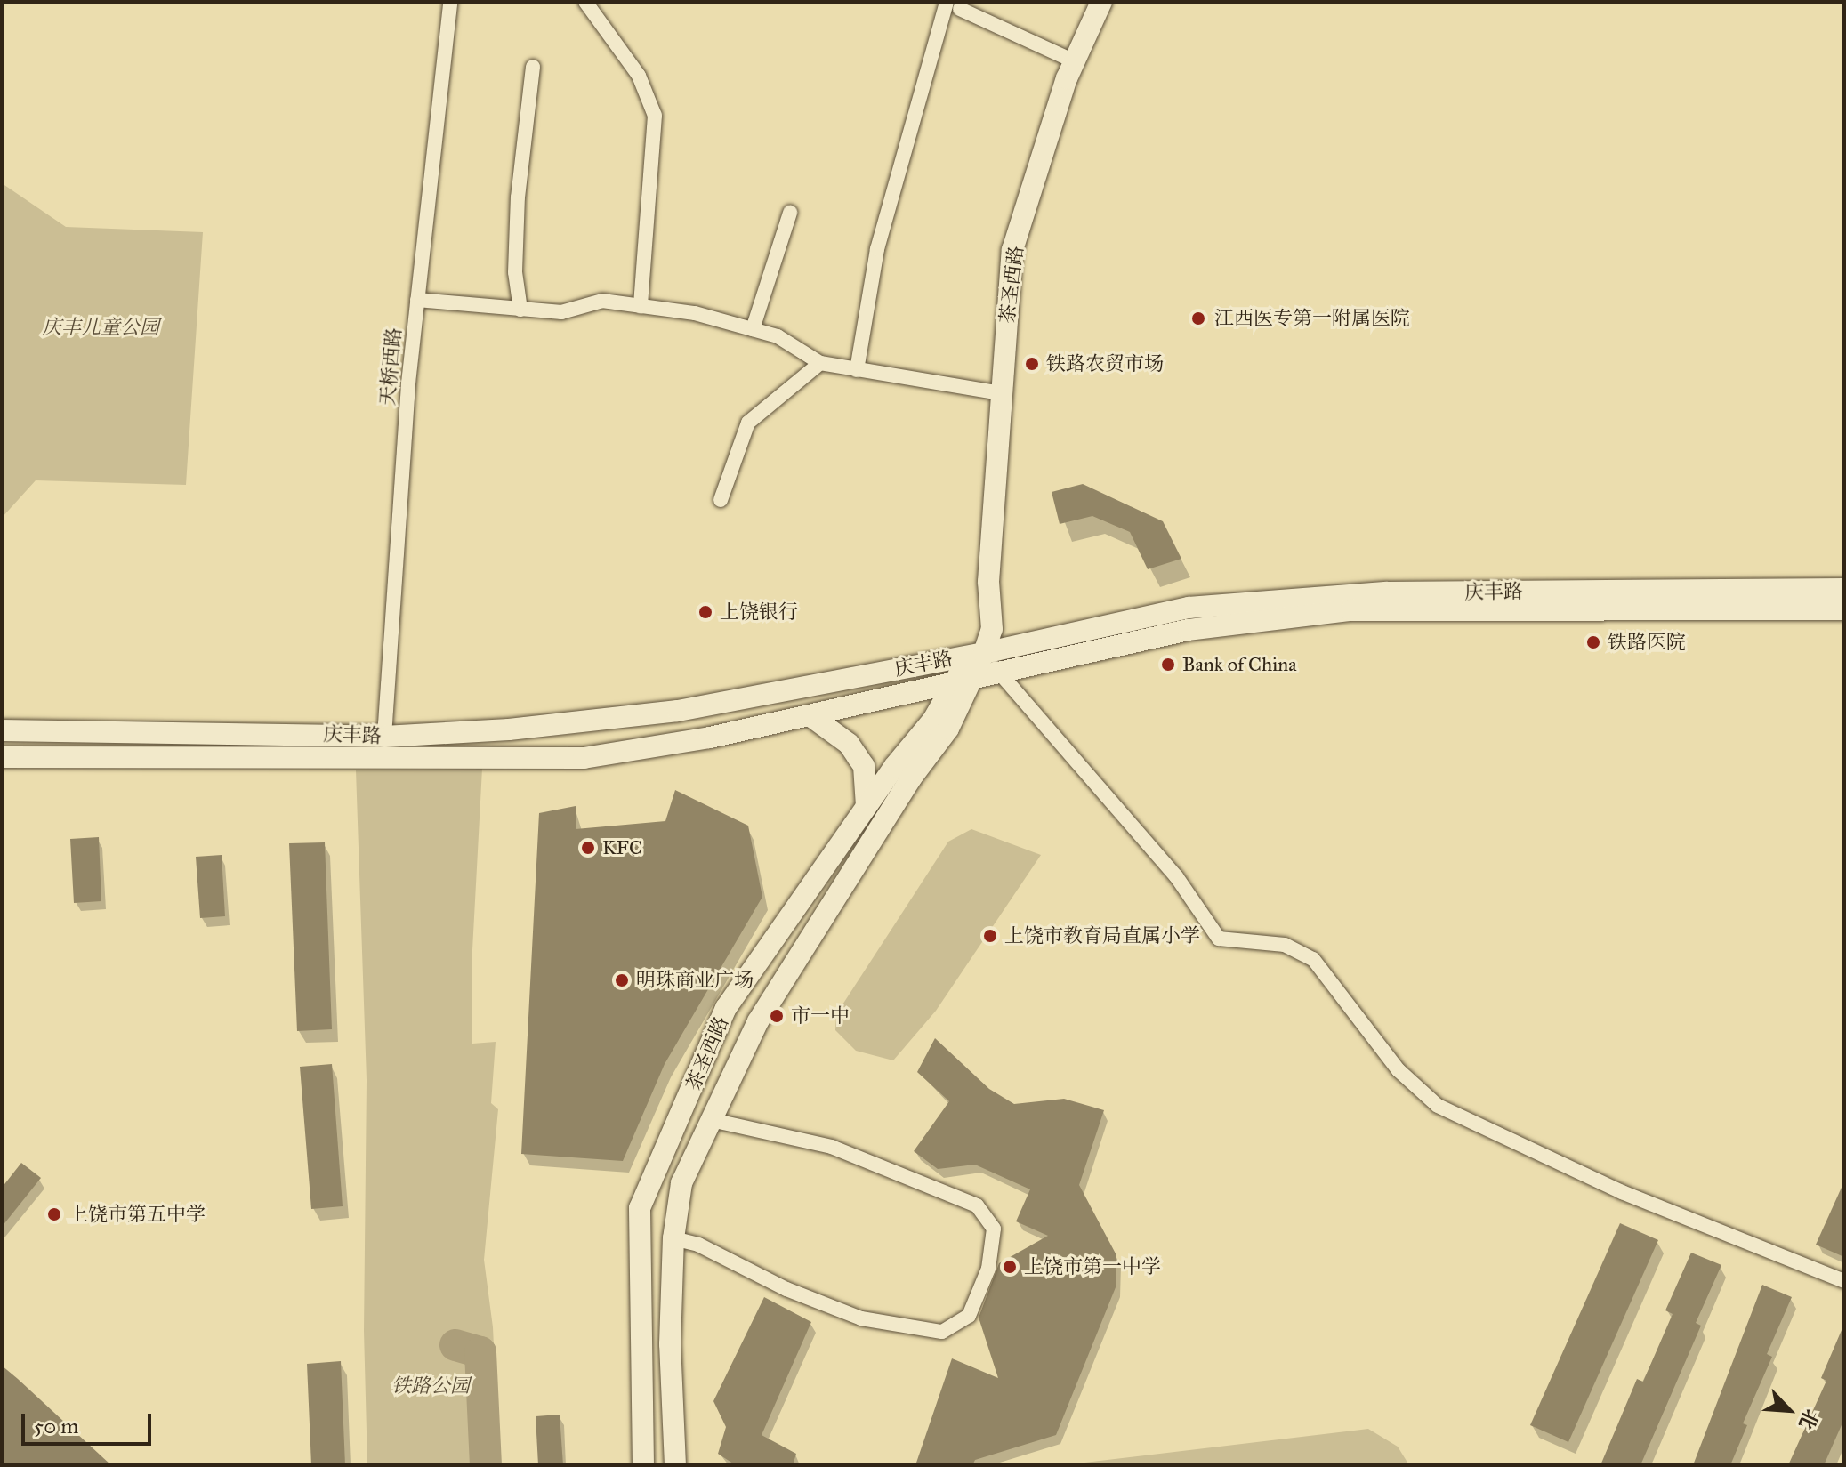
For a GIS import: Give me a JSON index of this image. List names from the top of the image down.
{
  "streets": {
    "main road": ["茶圣西路", "庆丰路"],
    "street": ["天桥西路"]
  },
  "crossings": [
    ["茶圣西路", "庆丰路"],
    ["天桥西路", "庆丰路"]
  ],
  "parks": ["庆丰儿童公园", "铁路公园"],
  "places": [
    "江西医专第一附属医院",
    "铁路农贸市场",
    "上饶银行",
    "铁路医院",
    "Bank of China",
    "KFC",
    "上饶市教育局直属小学",
    "明珠商业广场",
    "市一中",
    "上饶市第五中学",
    "上饶市第一中学"
  ],
  "scale_bar": "50 m",
  "north": "bottom right"
}
